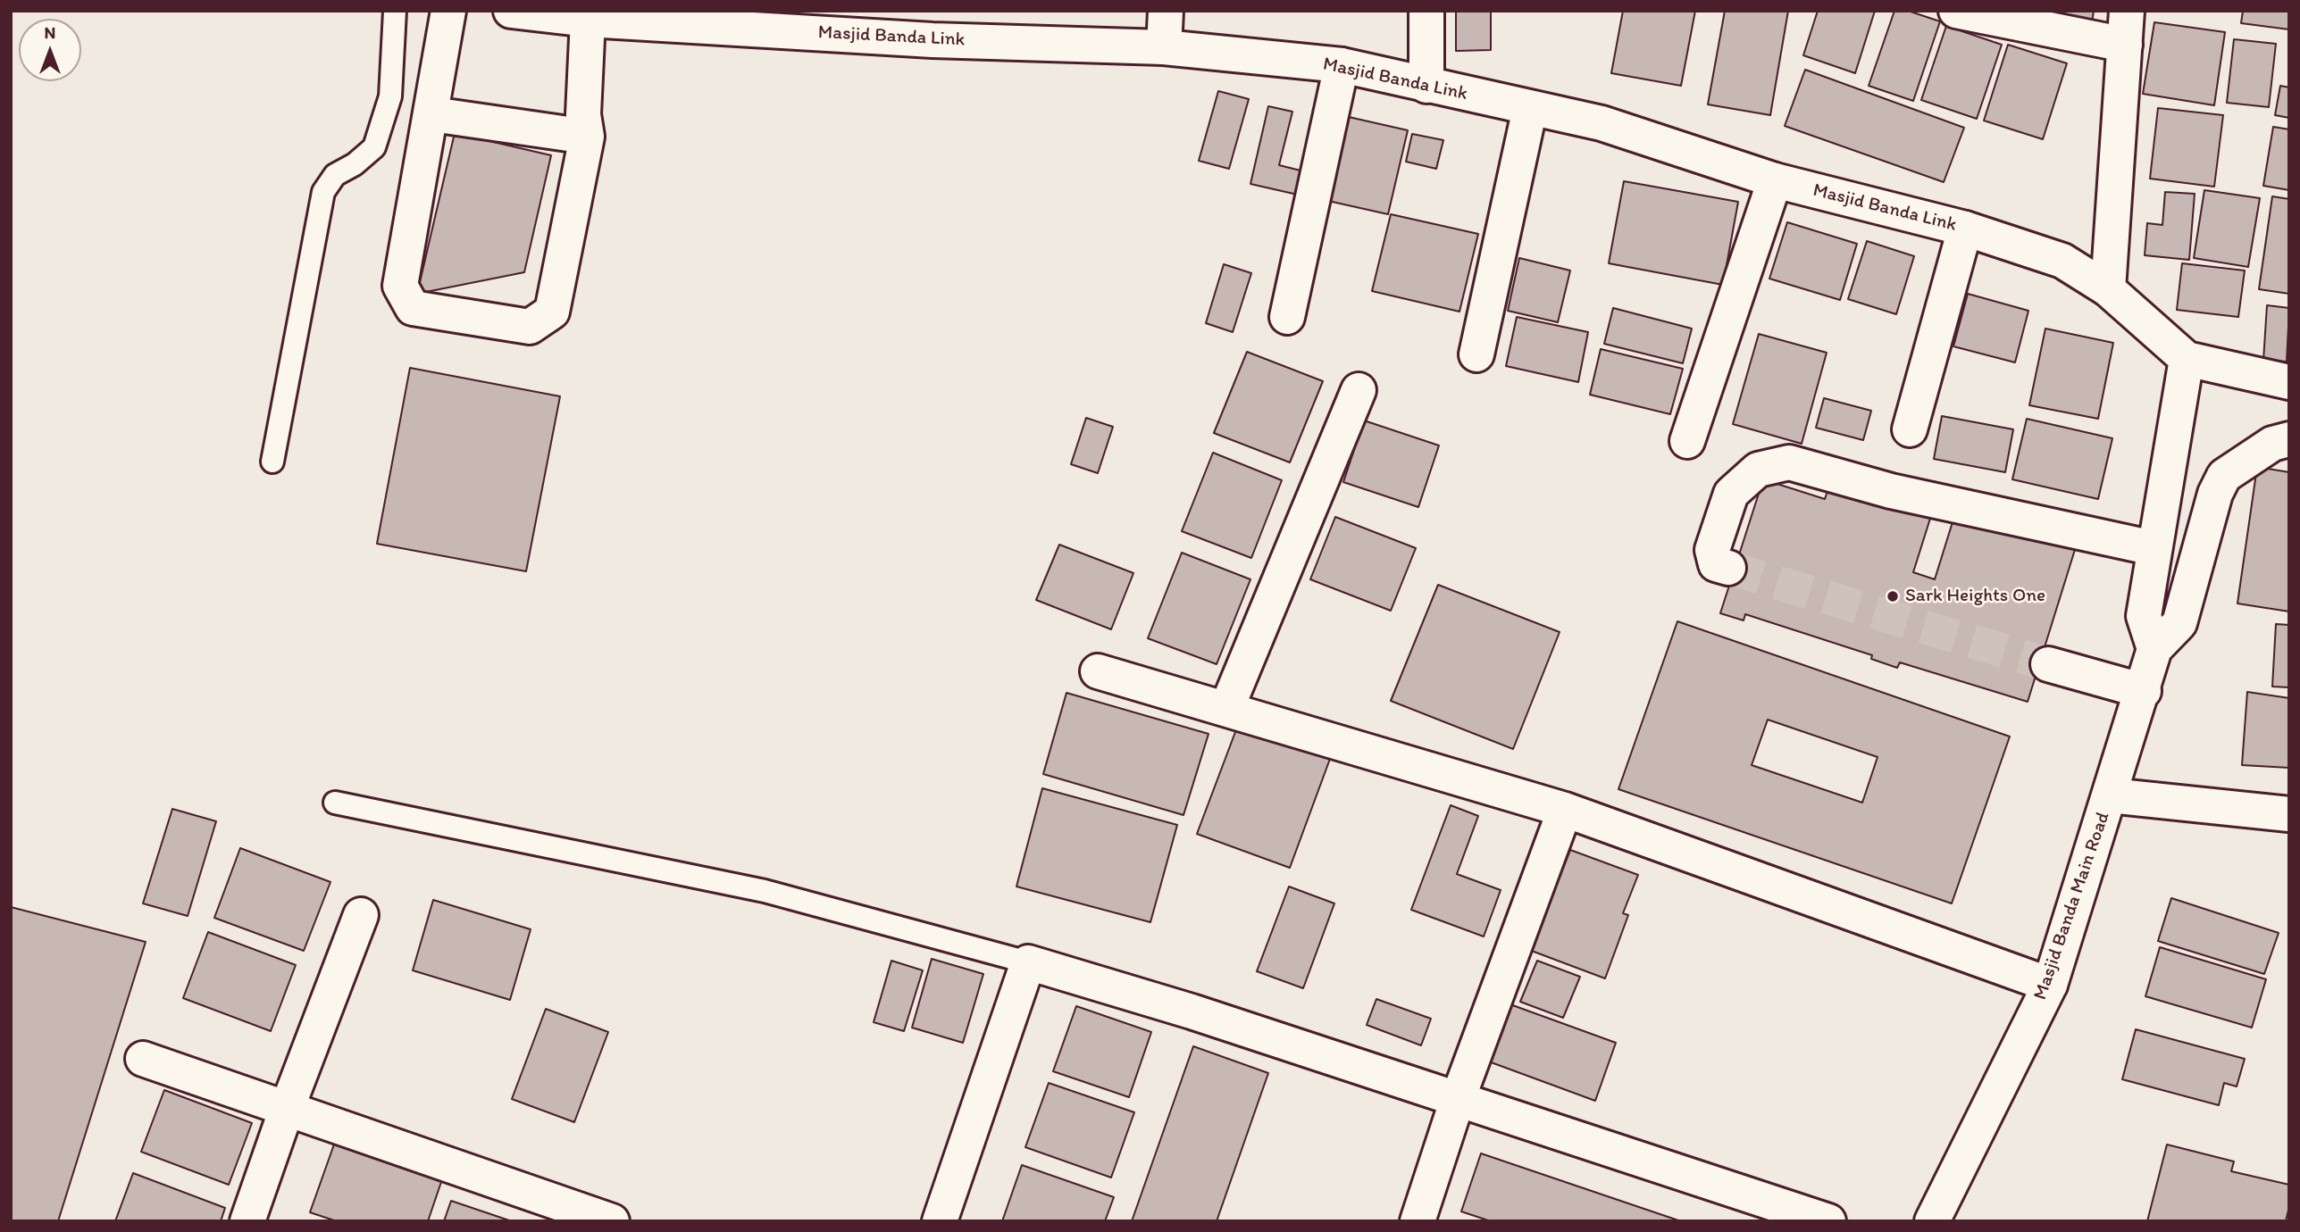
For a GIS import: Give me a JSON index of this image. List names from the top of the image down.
{
  "streets": {
    "street": ["Masjid Banda Link", "Masjid Banda Main Road"]
  },
  "places": ["Sark Heights One"],
  "north": "top"
}
